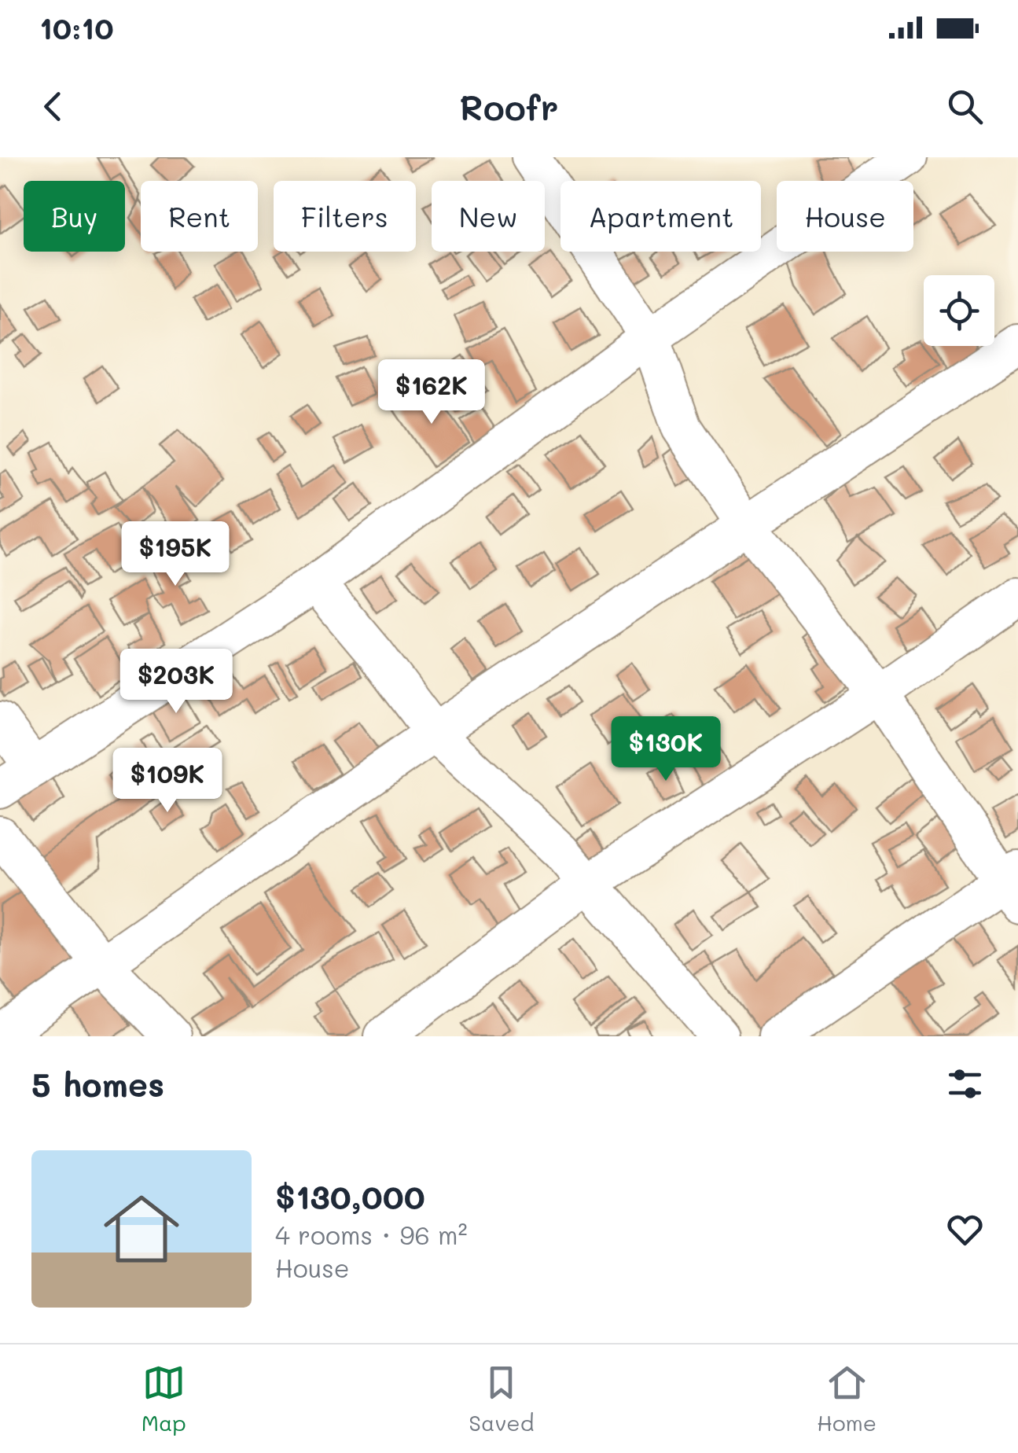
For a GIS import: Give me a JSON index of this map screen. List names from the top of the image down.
{
  "page": {
    "status": "10:10",
    "header": "Roofr",
    "chip": [
      "Buy",
      "Rent",
      "Filters",
      "New",
      "Apartment",
      "House"
    ],
    "price": [
      "$162K",
      "$195K",
      "$203K",
      "$130K",
      "$109K"
    ],
    "heading": "5 homes",
    "list": [
      {
        "name": "$130,000",
        "note": "4 rooms · 96 m² · House"
      }
    ],
    "tabs": ["Map", "Saved", "Home"]
  }
}
